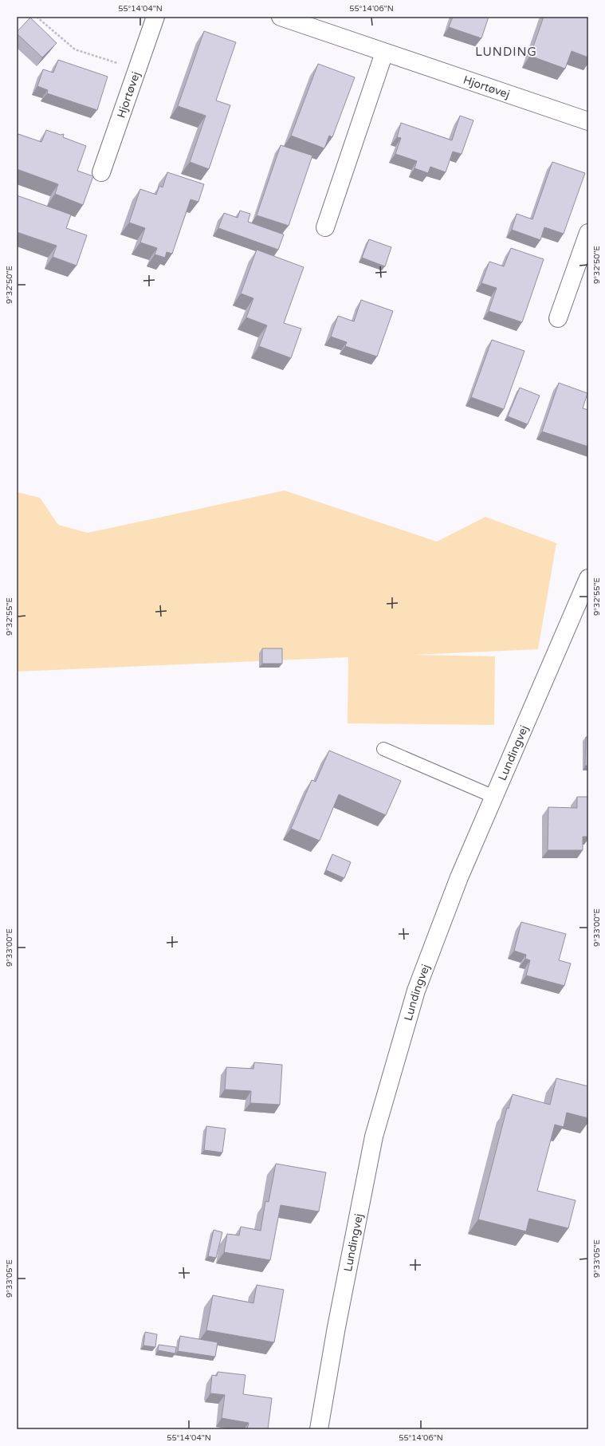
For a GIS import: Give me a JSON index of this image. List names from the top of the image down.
{
  "streets": {
    "street": ["Hjortøvej", "Lundingvej"]
  },
  "districts": ["LUNDING"],
  "coordinates": [
    "55°14'04\"N",
    "55°14'06\"N",
    "9°32'50\"E",
    "9°32'55\"E",
    "9°33'00\"E",
    "9°33'05\"E"
  ]
}
